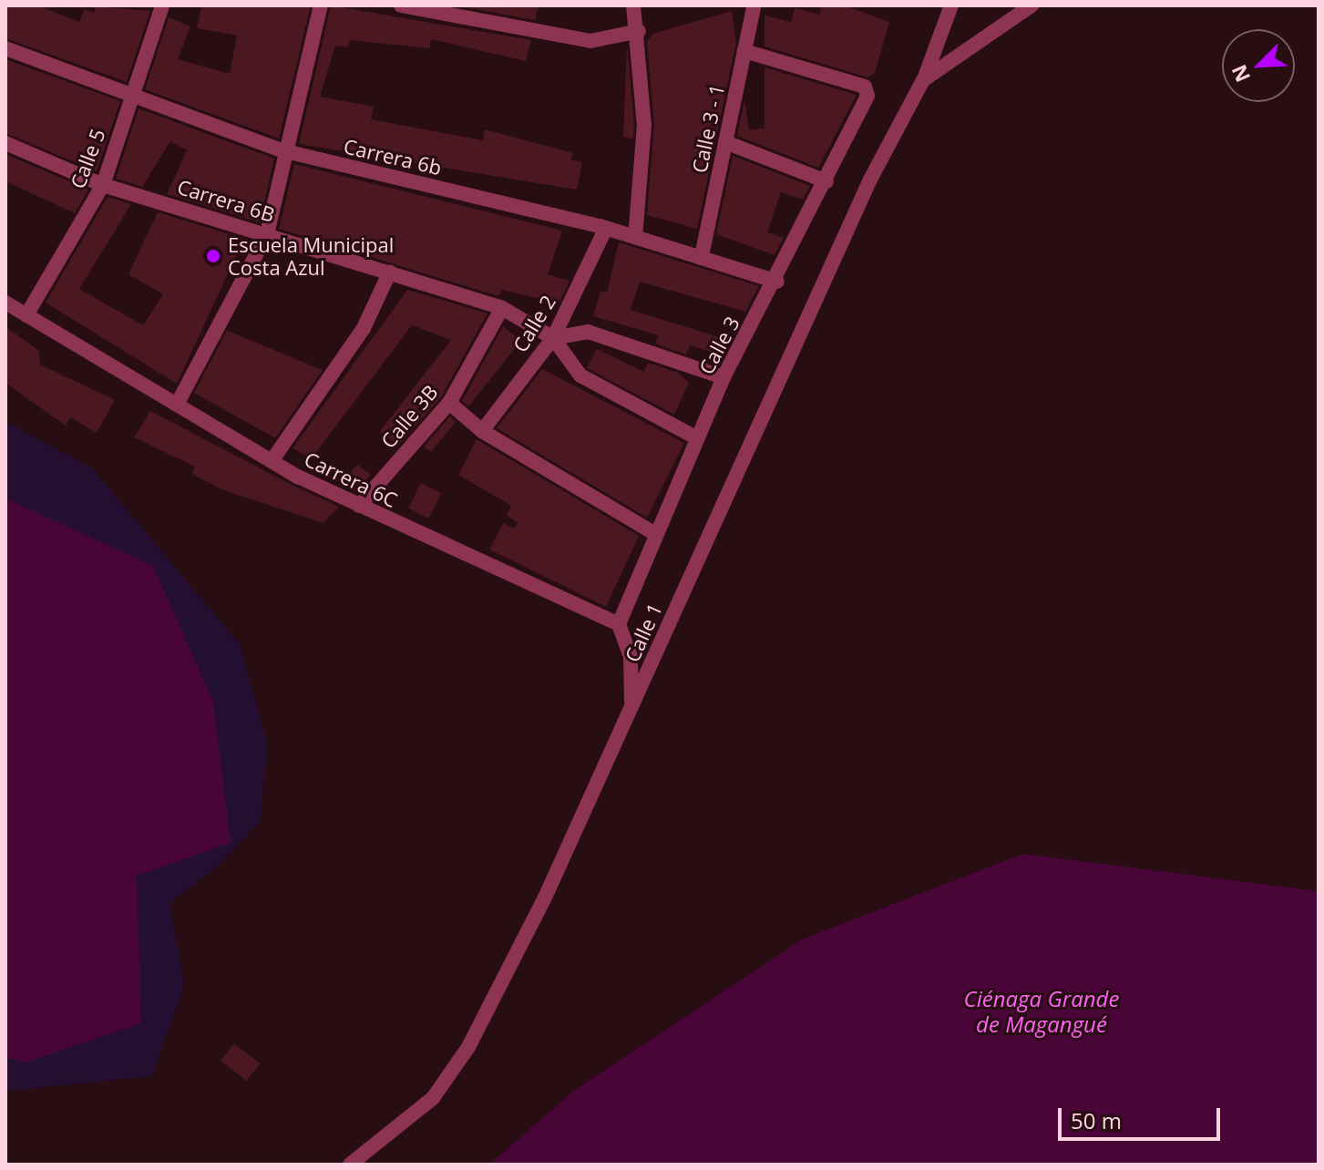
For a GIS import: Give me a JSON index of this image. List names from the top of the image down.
{
  "streets": {
    "street": [
      "Calle 3 - 1",
      "Carrera 6b",
      "Calle 5",
      "Carrera 6B",
      "Calle 2",
      "Calle 3",
      "Calle 3B",
      "Carrera 6C",
      "Calle 1"
    ]
  },
  "crossings": [
    ["Calle 3 - 1", "Carrera 6b"],
    ["Calle 3 - 1", "Calle 3"],
    ["Carrera 6b", "Calle 5"],
    ["Carrera 6b", "Calle 2"],
    ["Carrera 6b", "Calle 3"],
    ["Calle 5", "Carrera 6B"],
    ["Calle 5", "Carrera 6C"],
    ["Carrera 6B", "Calle 2"],
    ["Carrera 6B", "Calle 3"],
    ["Carrera 6B", "Calle 3B"],
    ["Calle 3", "Carrera 6C"],
    ["Calle 3B", "Carrera 6C"]
  ],
  "water": ["Ciénaga Grande de Magangué"],
  "places": ["Escuela Municipal Costa Azul"],
  "scale_bar": "50 m",
  "north": "bottom left"
}
